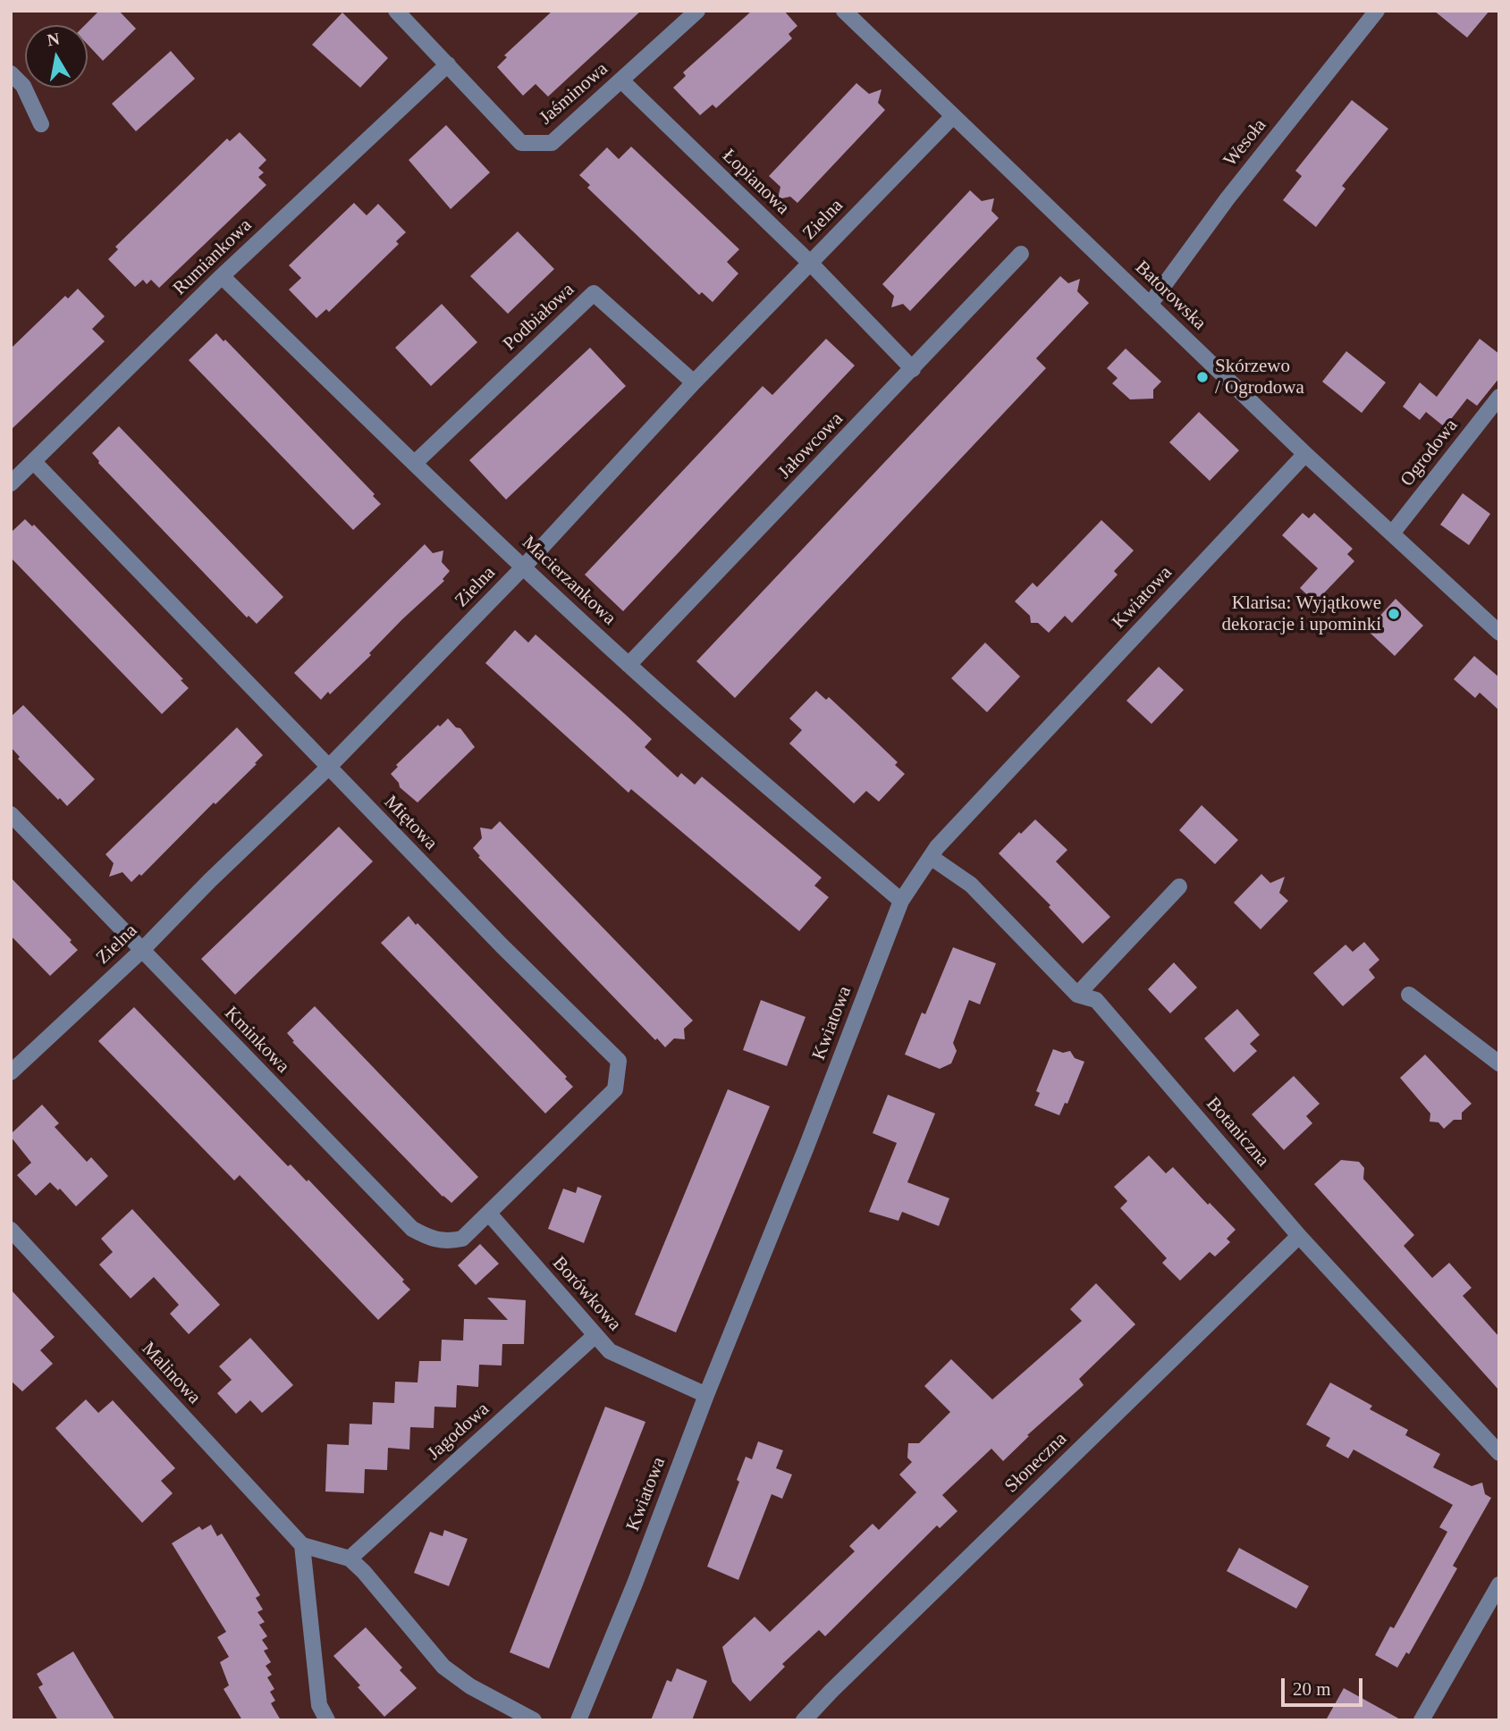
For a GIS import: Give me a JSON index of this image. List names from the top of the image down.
{
  "streets": {
    "street": [
      "Jaśminowa",
      "Wesoła",
      "Łopianowa",
      "Zielna",
      "Rumiankowa",
      "Batorowska",
      "Podbiałowa",
      "Jałowcowa",
      "Ogrodowa",
      "Macierzankowa",
      "Kwiatowa",
      "Miętowa",
      "Kminkowa",
      "Botaniczna",
      "Borówkowa",
      "Malinowa",
      "Jagodowa",
      "Słoneczna"
    ]
  },
  "crossings": [
    ["Jaśminowa", "Łopianowa"],
    ["Jaśminowa", "Rumiankowa"],
    ["Wesoła", "Batorowska"],
    ["Łopianowa", "Zielna"],
    ["Łopianowa", "Jałowcowa"],
    ["Zielna", "Batorowska"],
    ["Zielna", "Podbiałowa"],
    ["Zielna", "Macierzankowa"],
    ["Zielna", "Miętowa"],
    ["Zielna", "Kminkowa"],
    ["Rumiankowa", "Macierzankowa"],
    ["Rumiankowa", "Miętowa"],
    ["Batorowska", "Ogrodowa"],
    ["Batorowska", "Kwiatowa"],
    ["Podbiałowa", "Macierzankowa"],
    ["Jałowcowa", "Macierzankowa"],
    ["Macierzankowa", "Kwiatowa"],
    ["Kwiatowa", "Botaniczna"],
    ["Kwiatowa", "Borówkowa"],
    ["Miętowa", "Kminkowa"],
    ["Miętowa", "Borówkowa"],
    ["Kminkowa", "Borówkowa"],
    ["Botaniczna", "Słoneczna"],
    ["Borówkowa", "Jagodowa"]
  ],
  "places": ["Skórzewo / Ogrodowa", "Klarisa: Wyjątkowe dekoracje i upominki"],
  "scale_bar": "20 m",
  "north": "top"
}
